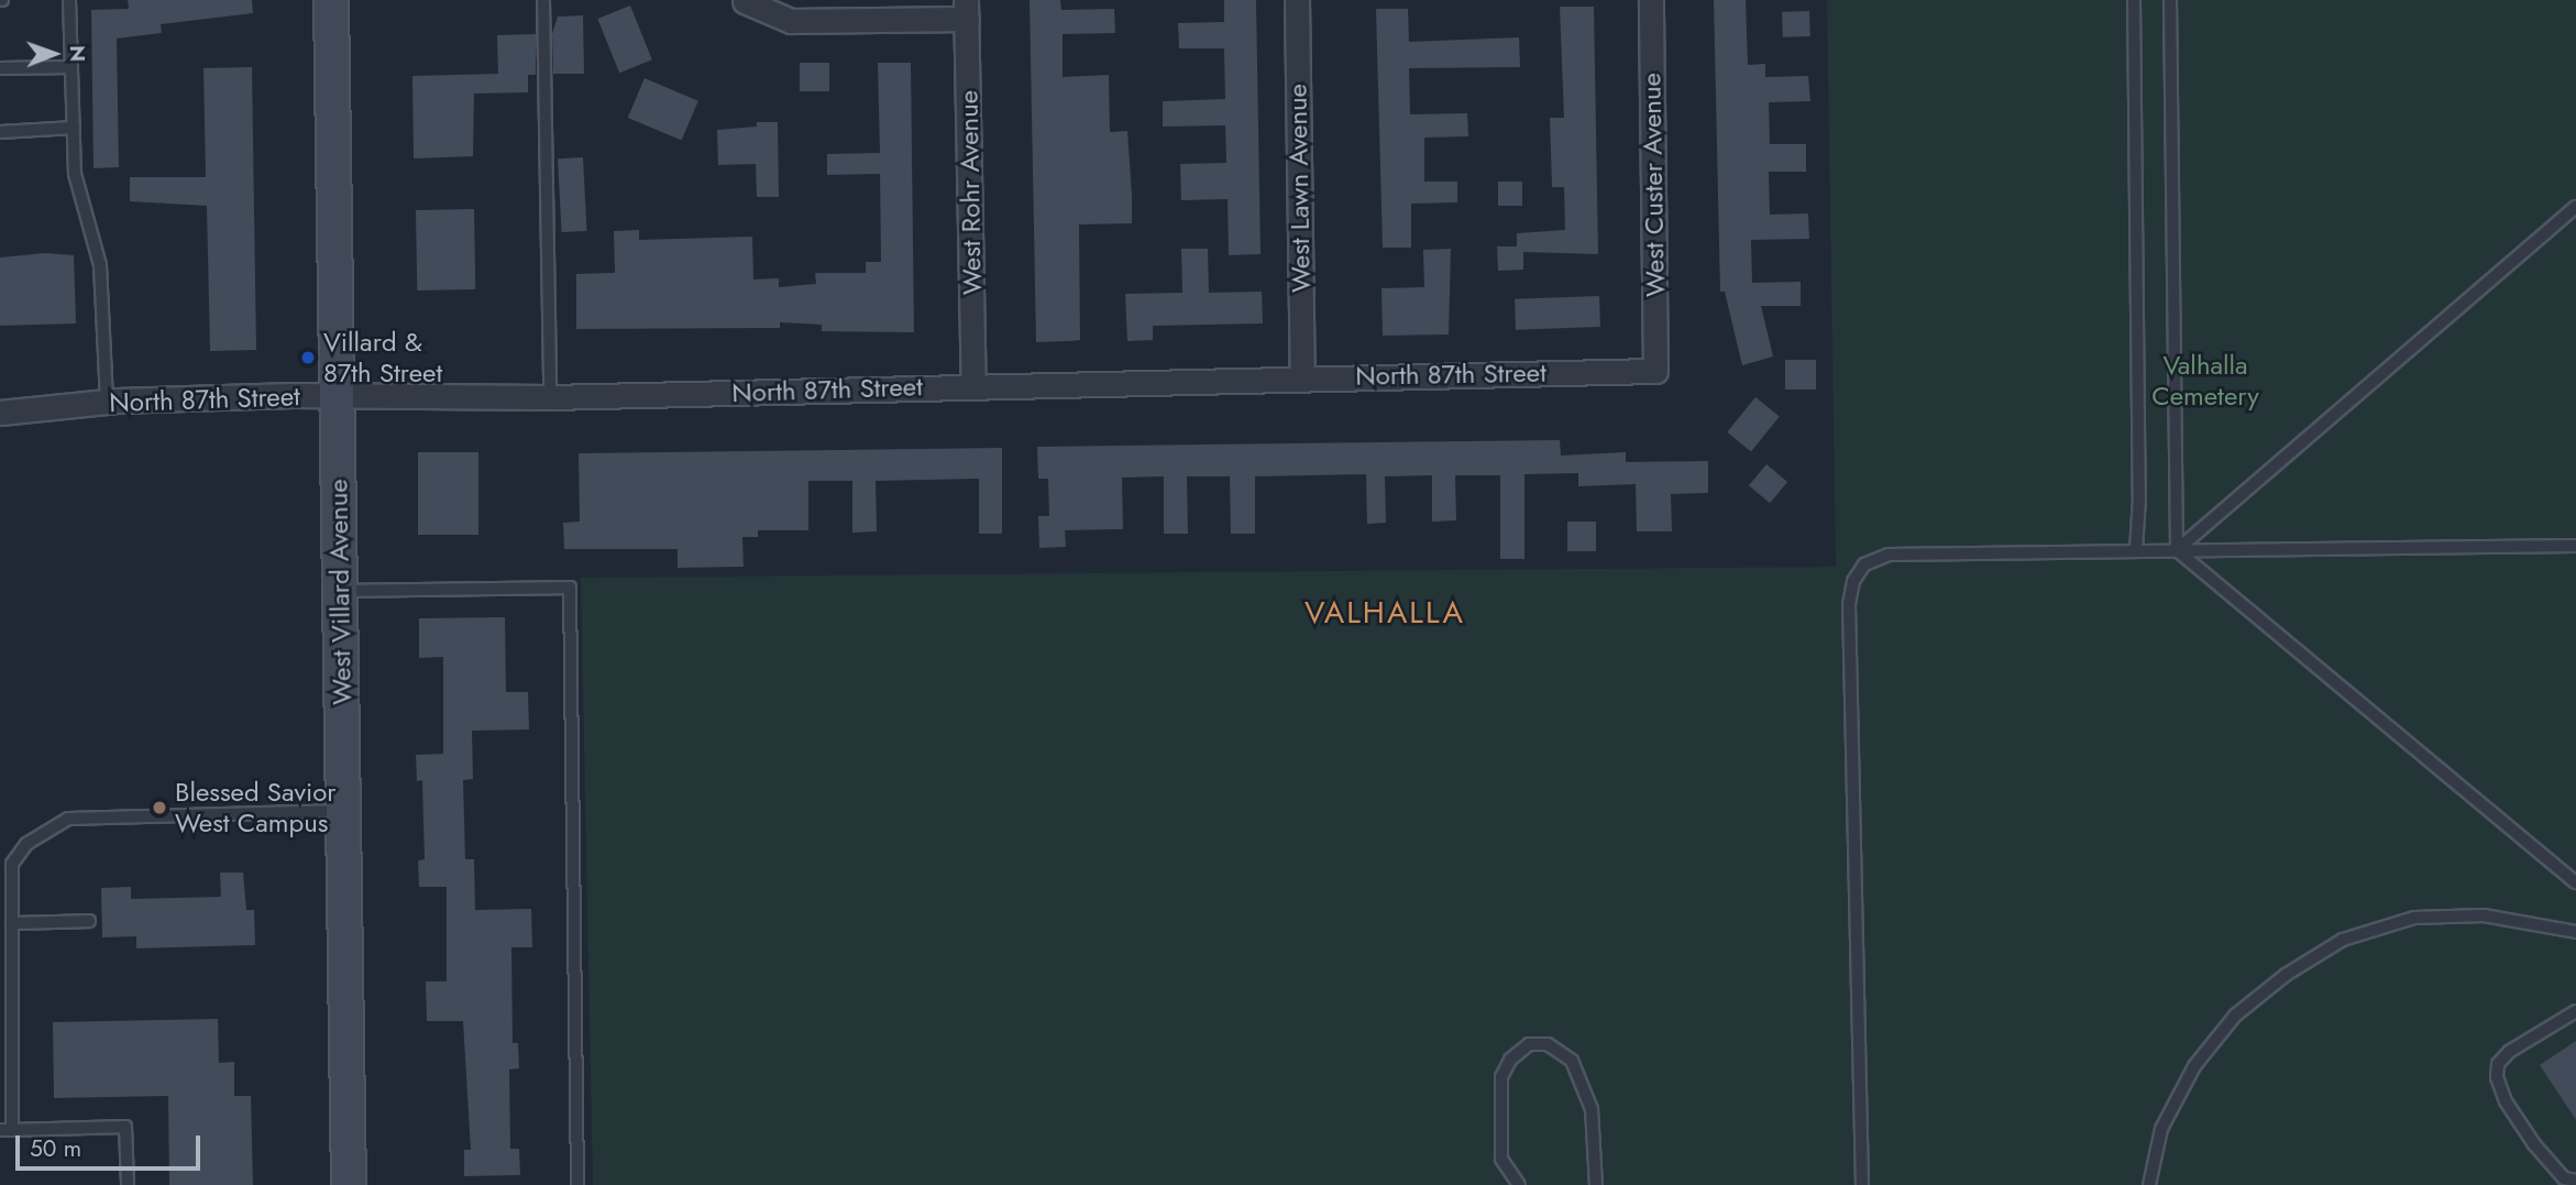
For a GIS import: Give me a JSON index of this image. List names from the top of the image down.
{
  "streets": {
    "street": [
      "West Custer Avenue",
      "West Lawn Avenue",
      "West Rohr Avenue",
      "North 87th Street",
      "West Villard Avenue"
    ]
  },
  "crossings": [
    ["West Custer Avenue", "North 87th Street"],
    ["West Lawn Avenue", "North 87th Street"],
    ["West Rohr Avenue", "North 87th Street"],
    ["North 87th Street", "West Villard Avenue"]
  ],
  "districts": ["VALHALLA"],
  "parks": ["Valhalla Cemetery"],
  "places": ["Villard & 87th Street", "Blessed Savior West Campus"],
  "scale_bar": "50 m",
  "north": "right"
}
